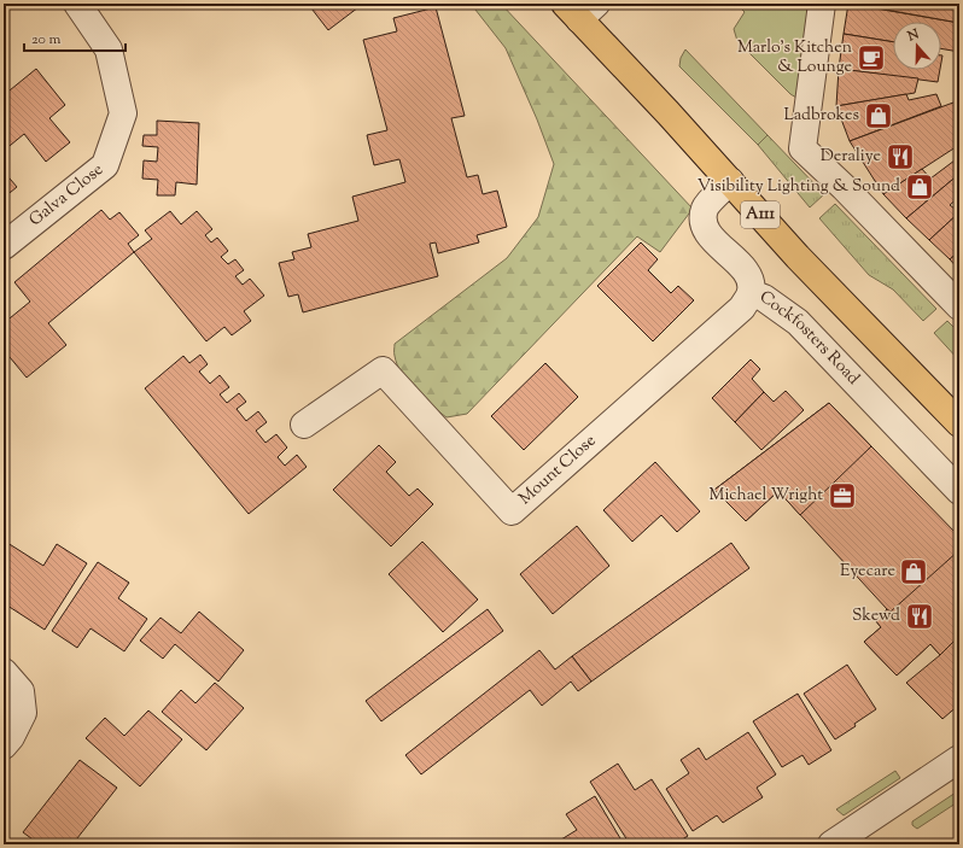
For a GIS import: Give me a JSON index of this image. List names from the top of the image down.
{
  "streets": {
    "main road": ["A111"],
    "street": ["Galva Close", "Cockfosters Road", "Mount Close"]
  },
  "crossings": [
    ["A111", "Cockfosters Road"],
    ["Cockfosters Road", "Mount Close"]
  ],
  "places": {
    "cafe": ["Marlo's Kitchen & Lounge"],
    "shop": ["Ladbrokes", "Visibility Lighting & Sound", "Eyecare"],
    "restaurant": ["Deraliye", "Skewd"],
    "office": ["Michael Wright"]
  },
  "scale_bar": "20 m",
  "north": "top"
}
